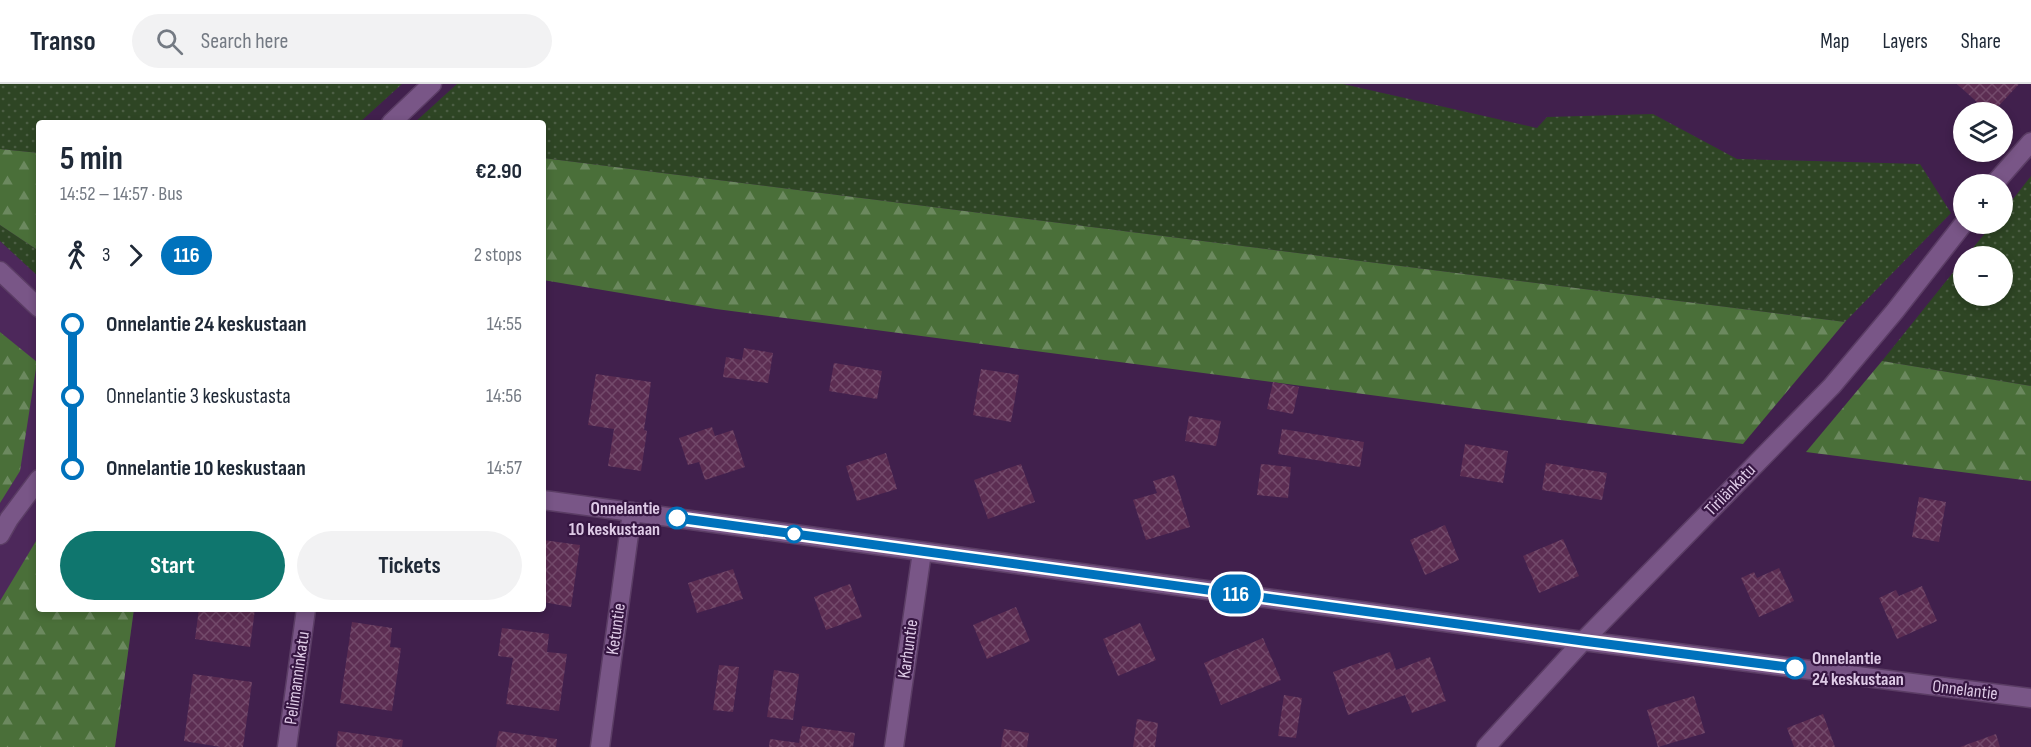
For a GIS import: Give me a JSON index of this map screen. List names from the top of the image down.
{
  "streets": {
    "street": [
      "Tirilänkatu",
      "Ketuntie",
      "Karhuntie",
      "Pelimanninkatu",
      "Onnelantie"
    ]
  },
  "crossings": [
    ["Tirilänkatu", "Onnelantie"],
    ["Ketuntie", "Onnelantie"],
    ["Karhuntie", "Onnelantie"]
  ],
  "places": ["Onnelantie 10 keskustaan", "Onnelantie 24 keskustaan"],
  "lines": ["bus line 116"],
  "page": {
    "header": "Transo",
    "search": "Search here",
    "nav": ["Map", "Layers", "Share"],
    "on_map": "116",
    "map_buttons": ["+", "−"],
    "heading": ["5 min", "14:52 – 14:57 · Bus", "€2.90"],
    "legs": ["3", "116", "2 stops"],
    "list": [
      {
        "name": "Onnelantie 24 keskustaan",
        "value": "14:55"
      },
      {
        "name": "Onnelantie 3 keskustasta",
        "value": "14:56"
      },
      {
        "name": "Onnelantie 10 keskustaan",
        "value": "14:57"
      }
    ],
    "buttons": ["Start", "Tickets"]
  }
}
